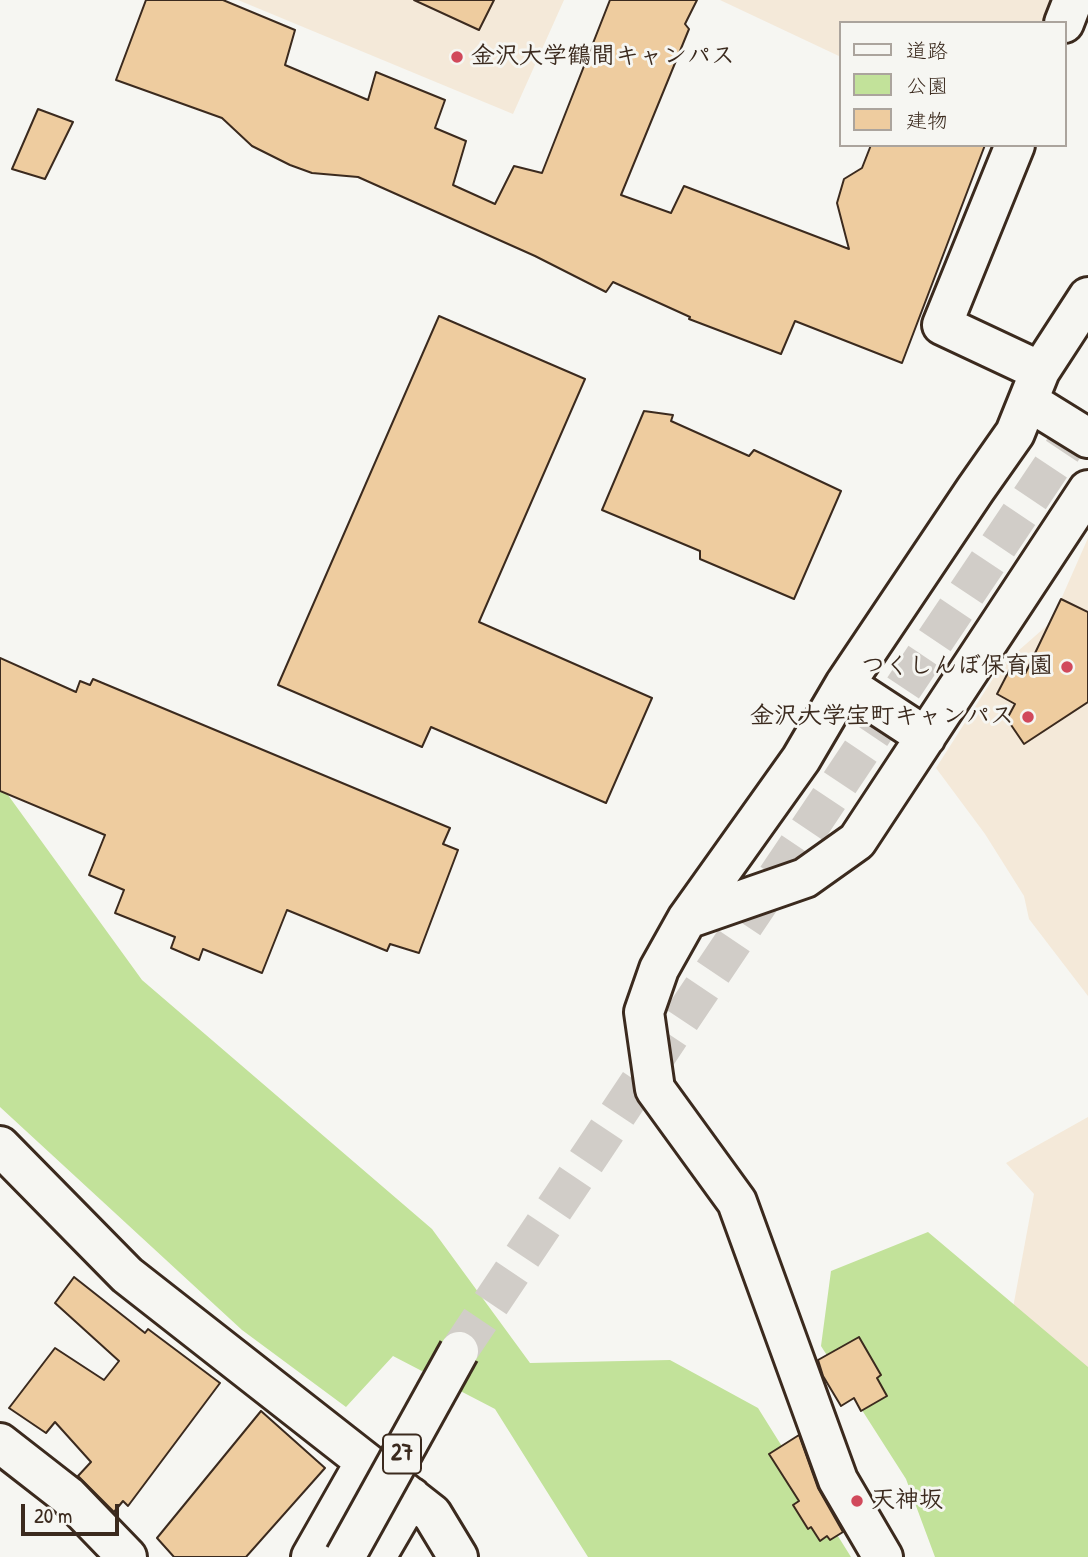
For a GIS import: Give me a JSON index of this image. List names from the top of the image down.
{
  "streets": {
    "street": ["27"]
  },
  "places": [
    "金沢大学鶴間キャンパス",
    "つくしんぼ保育園",
    "金沢大学宝町キャンパス",
    "天神坂"
  ],
  "legend": ["道路", "公園", "建物"],
  "scale_bar": "20 m"
}
